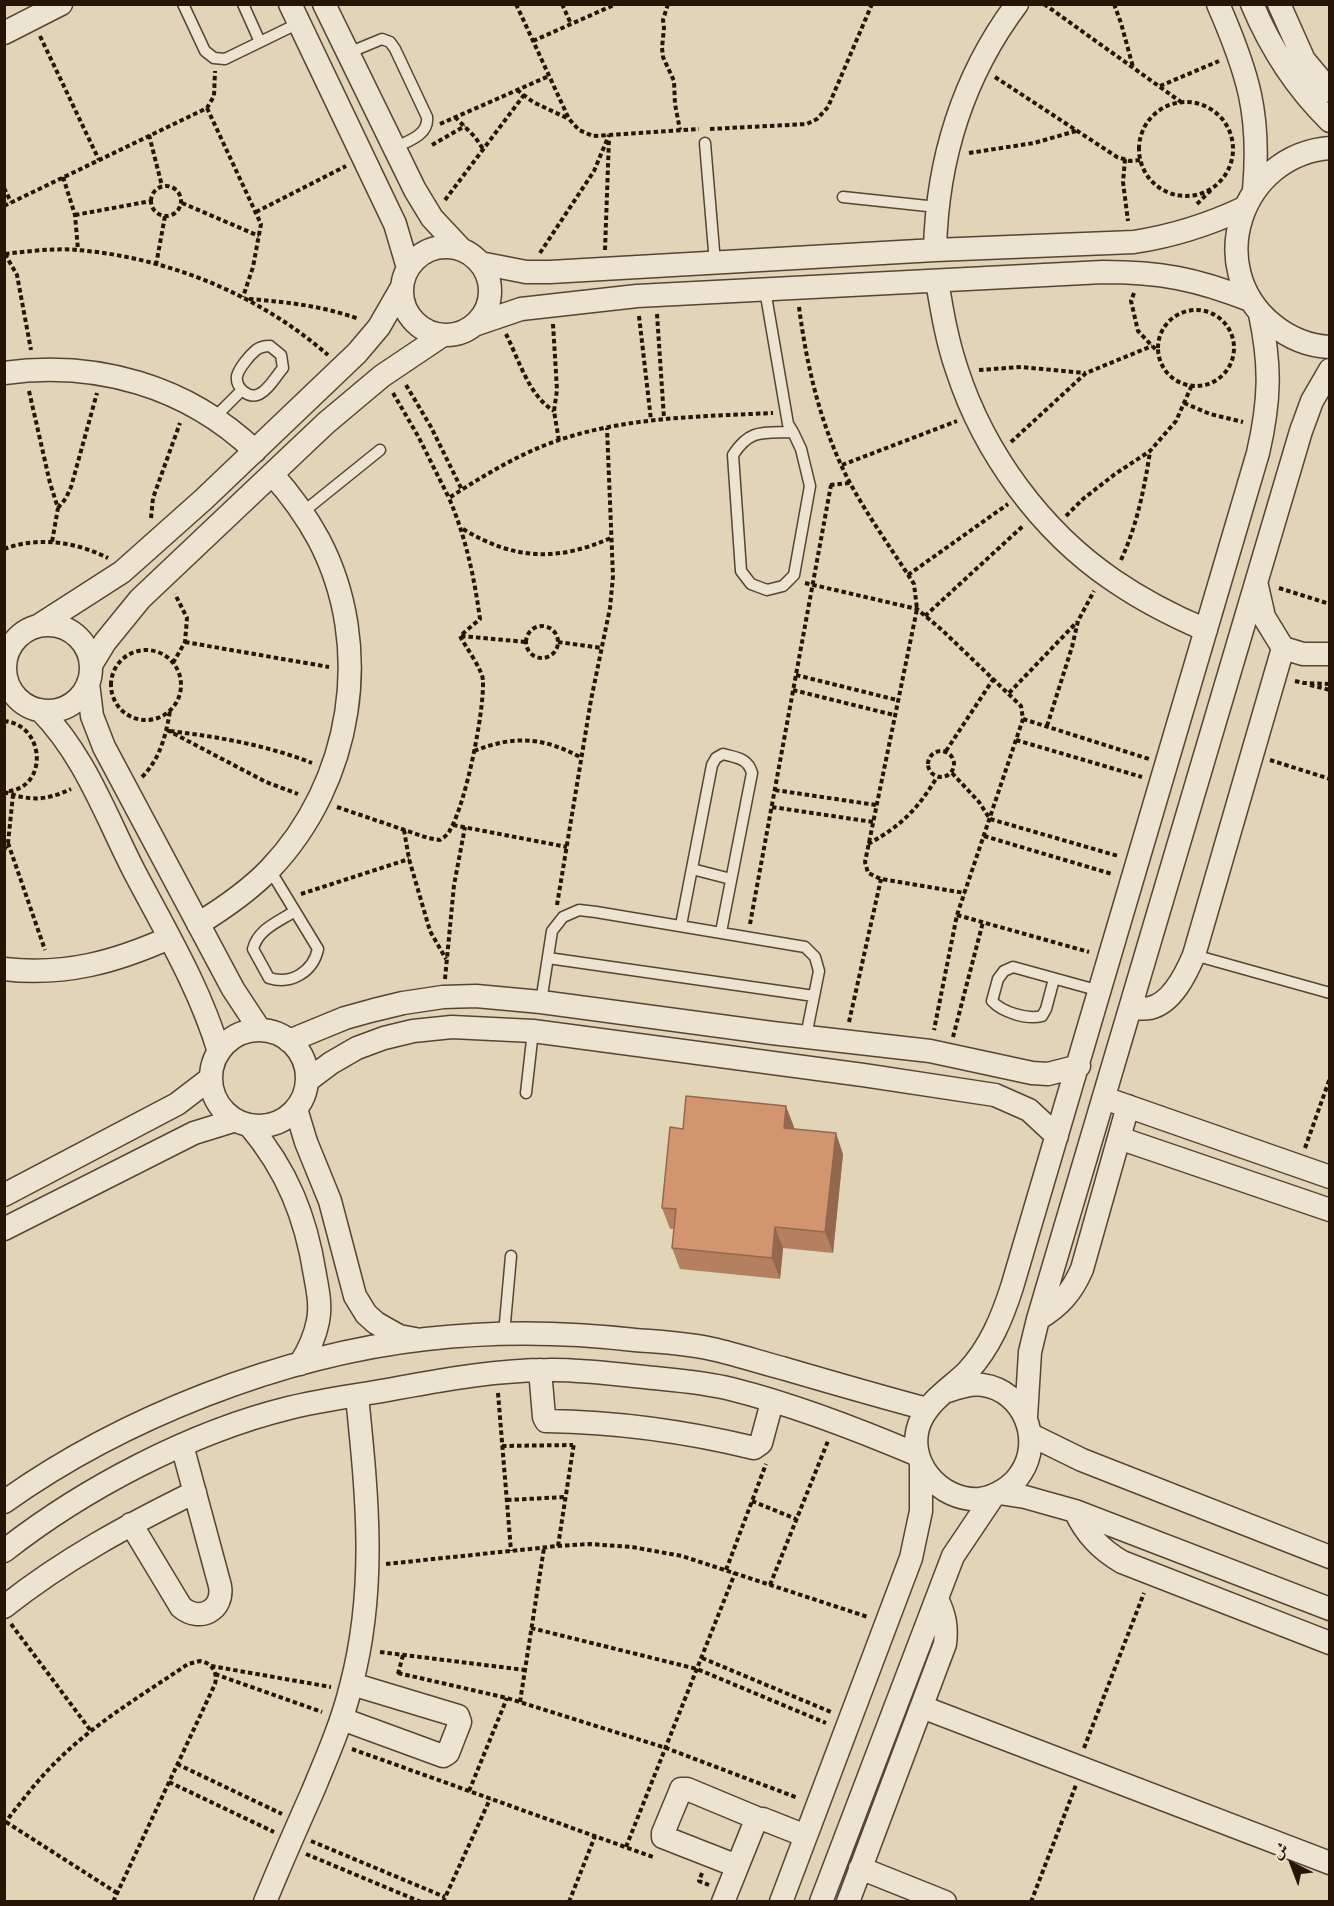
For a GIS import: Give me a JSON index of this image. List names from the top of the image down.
{
  "north": "top left"
}
